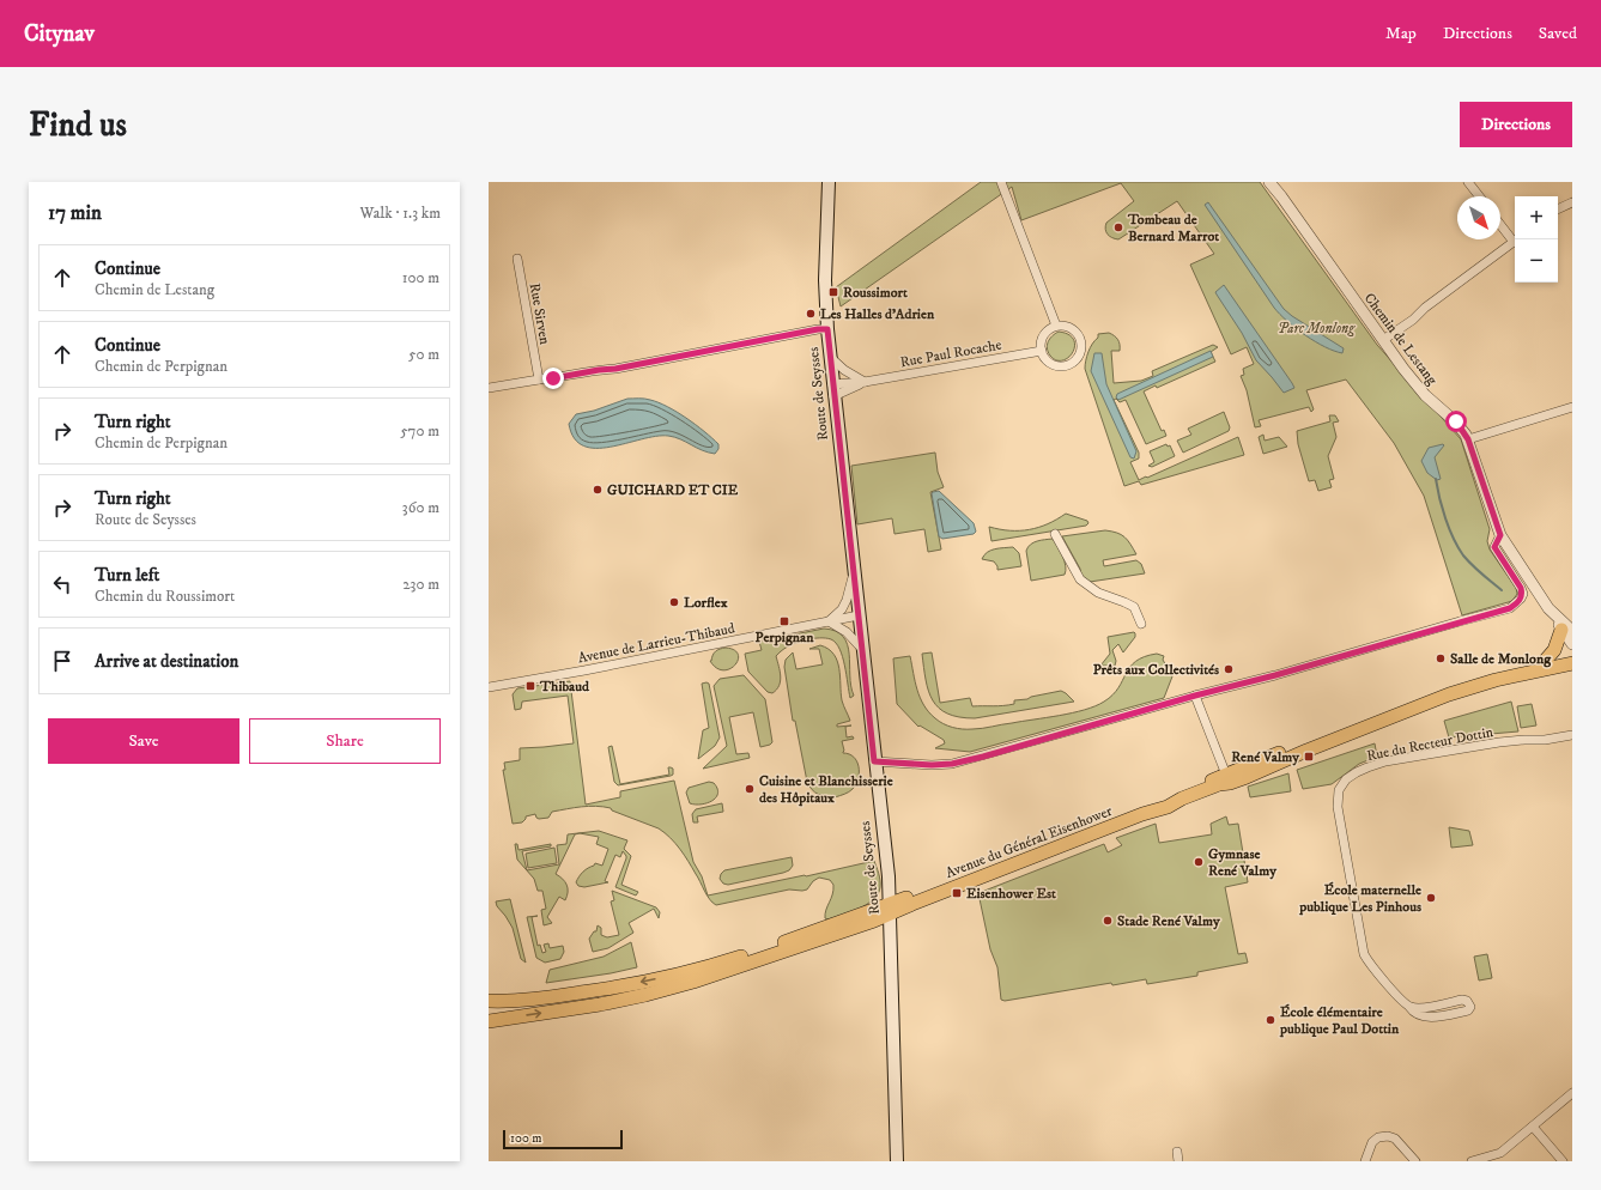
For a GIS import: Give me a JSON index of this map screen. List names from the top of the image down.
{
  "streets": {
    "main road": ["Route de Seysses", "Avenue du Général Eisenhower"],
    "street": [
      "Rue Sirven",
      "Chemin de Lestang",
      "Rue Paul Rocache",
      "Avenue de Larrieu-Thibaud",
      "Rue du Recteur Dottin"
    ]
  },
  "crossings": [
    ["Rue Paul Rocache", "Route de Seysses"],
    ["Route de Seysses", "Avenue de Larrieu-Thibaud"],
    ["Route de Seysses", "Avenue du Général Eisenhower"]
  ],
  "parks": ["Parc Monlong"],
  "places": {
    "other": [
      "Tombeau de Bernard Marrot",
      "Les Halles d'Adrien",
      "GUICHARD ET CIE",
      "Lorflex",
      "Salle de Monlong",
      "Prêts aux Collectivités",
      "Cuisine et Blanchisserie des Hôpitaux",
      "Gymnase René Valmy",
      "École maternelle publique Les Pinhous",
      "Stade René Valmy",
      "École élémentaire publique Paul Dottin"
    ],
    "transit": [
      "Roussimort",
      "Perpignan",
      "Thibaud",
      "René Valmy",
      "Eisenhower Est"
    ]
  },
  "scale_bar": "100 m",
  "north": "bottom right",
  "page": {
    "header": "Citynav",
    "nav": ["Map", "Directions", "Saved"],
    "buttons": [
      "Directions",
      ["Save", "Share"]
    ],
    "title": "Find us",
    "heading": ["17 min", "Walk · 1.3 km"],
    "map_buttons": ["+", "−"],
    "list": [
      ["Continue", "Chemin de Lestang", "100 m"],
      ["Continue", "Chemin de Perpignan", "50 m"],
      ["Turn right", "Chemin de Perpignan", "570 m"],
      ["Turn right", "Route de Seysses", "360 m"],
      ["Turn left", "Chemin du Roussimort", "230 m"],
      "Arrive at destination"
    ],
    "scale": "100 m"
  }
}
